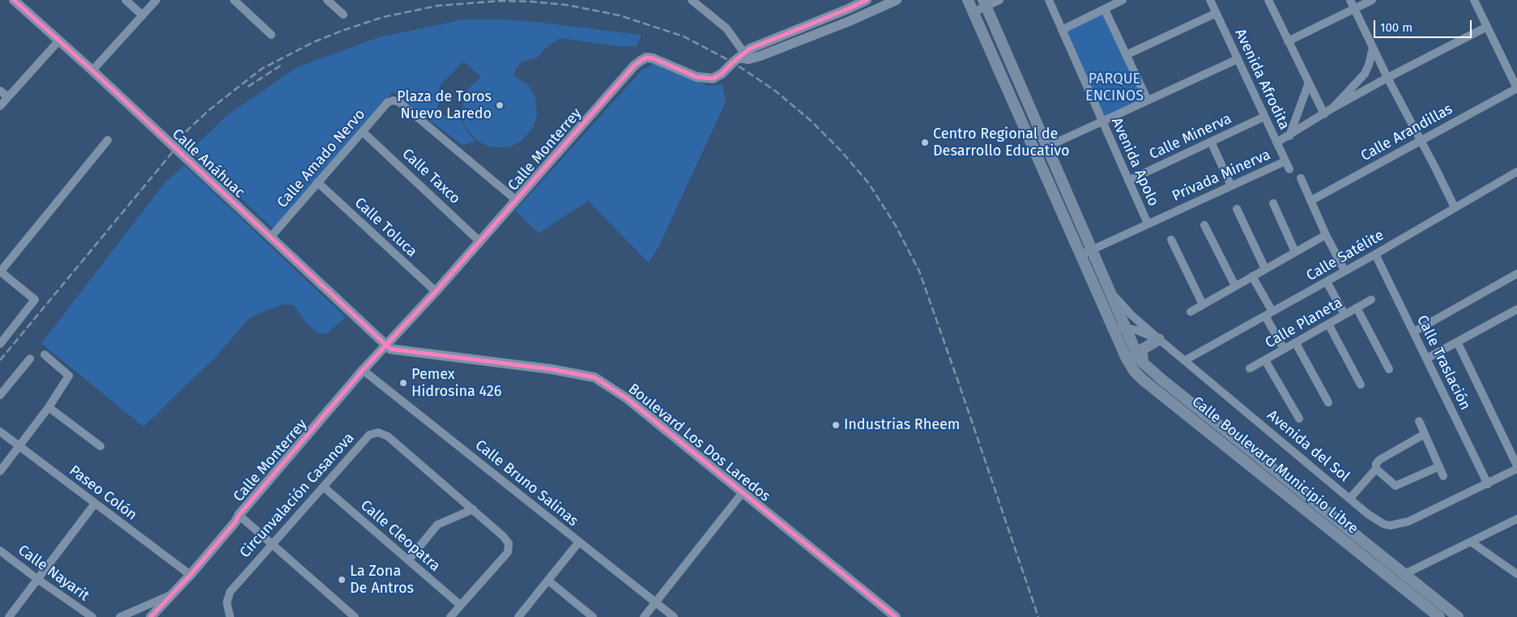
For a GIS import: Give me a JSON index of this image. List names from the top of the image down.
{
  "streets": {
    "main road": ["Calle Boulevard Municipio Libre"],
    "street": [
      "Avenida Afrodita",
      "Calle Arandillas",
      "Calle Minerva",
      "Calle Monterrey",
      "Calle Amado Nervo",
      "Avenida Apolo",
      "Calle Anáhuac",
      "Privada Minerva",
      "Calle Taxco",
      "Calle Toluca",
      "Calle Satélite",
      "Calle Planeta",
      "Calle Traslación",
      "Boulevard Los Dos Laredos",
      "Avenida del Sol",
      "Calle Bruno Salinas",
      "Paseo Colón",
      "Circunvalación Casanova",
      "Calle Cleopatra",
      "Calle Nayarit"
    ]
  },
  "crossings": [
    ["Avenida Afrodita", "Calle Minerva"],
    ["Avenida Afrodita", "Privada Minerva"],
    ["Calle Minerva", "Avenida Apolo"],
    ["Calle Monterrey", "Calle Amado Nervo"],
    ["Calle Monterrey", "Calle Anáhuac"],
    ["Calle Monterrey", "Calle Taxco"],
    ["Calle Monterrey", "Calle Toluca"],
    ["Calle Monterrey", "Boulevard Los Dos Laredos"],
    ["Calle Monterrey", "Calle Bruno Salinas"],
    ["Calle Monterrey", "Paseo Colón"],
    ["Calle Amado Nervo", "Calle Anáhuac"],
    ["Calle Amado Nervo", "Calle Taxco"],
    ["Calle Amado Nervo", "Calle Toluca"],
    ["Avenida Apolo", "Privada Minerva"],
    ["Calle Anáhuac", "Boulevard Los Dos Laredos"],
    ["Privada Minerva", "Calle Boulevard Municipio Libre"],
    ["Calle Satélite", "Calle Traslación"],
    ["Calle Satélite", "Avenida del Sol"],
    ["Calle Traslación", "Avenida del Sol"],
    ["Avenida del Sol", "Calle Boulevard Municipio Libre"],
    ["Circunvalación Casanova", "Calle Cleopatra"]
  ],
  "parks": ["PARQUE ENCINOS"],
  "places": [
    "Plaza de Toros Nuevo Laredo",
    "Centro Regional de Desarrollo Educativo",
    "Pemex Hidrosina 426",
    "Industrias Rheem",
    "La Zona De Antros"
  ],
  "scale_bar": "100 m"
}
